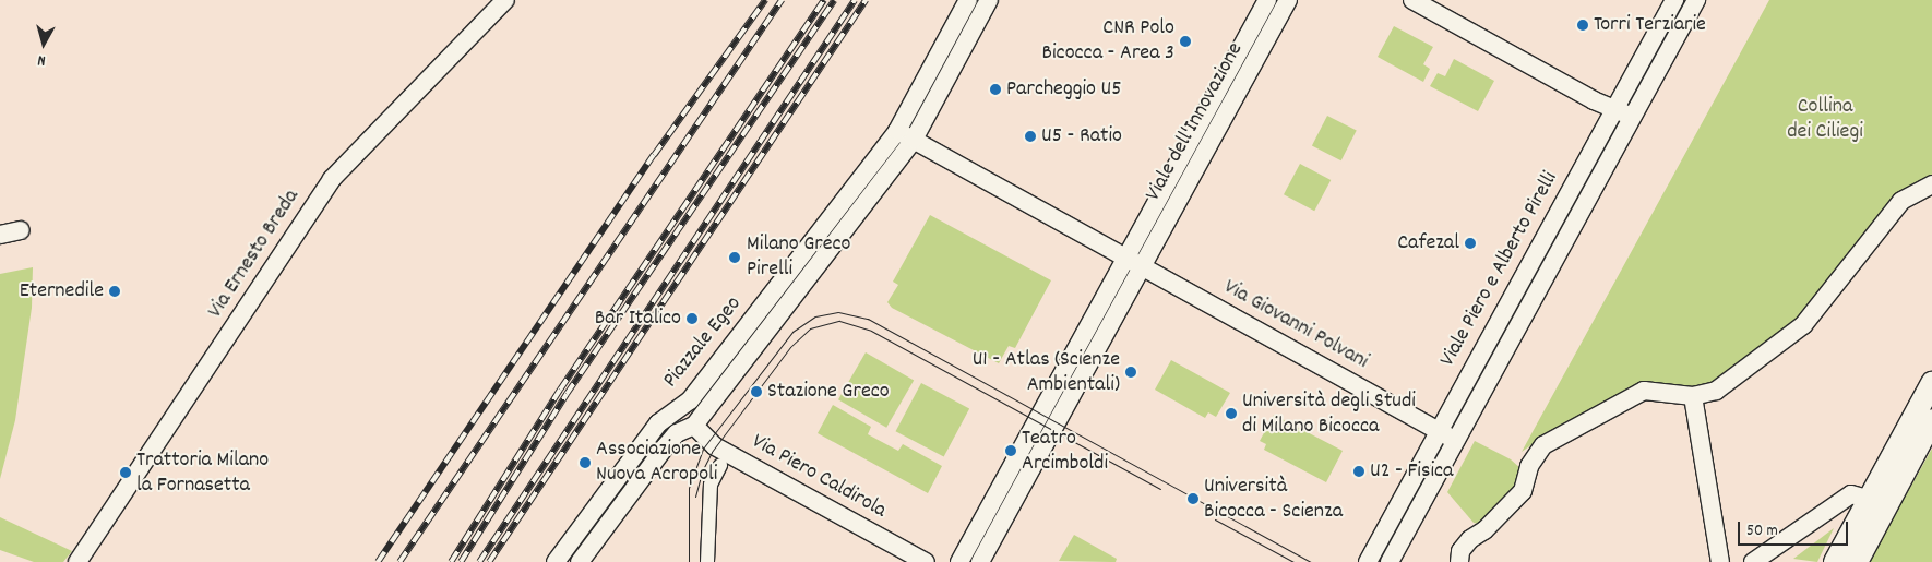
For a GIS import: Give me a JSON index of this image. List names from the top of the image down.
{
  "streets": {
    "street": [
      "Viale dell'Innovazione",
      "Via Ernesto Breda",
      "Viale Piero e Alberto Pirelli",
      "Via Giovanni Polvani",
      "Piazzale Egeo",
      "Via Piero Caldirola"
    ]
  },
  "crossings": [
    ["Viale dell'Innovazione", "Via Giovanni Polvani"],
    ["Viale Piero e Alberto Pirelli", "Via Giovanni Polvani"],
    ["Via Giovanni Polvani", "Piazzale Egeo"],
    ["Piazzale Egeo", "Via Piero Caldirola"]
  ],
  "parks": ["Collina dei Ciliegi"],
  "places": [
    "Torri Terziarie",
    "CNR Polo Bicocca - Area 3",
    "Parcheggio U5",
    "U5 - Ratio",
    "Cafezal",
    "Milano Greco Pirelli",
    "Eternedile",
    "Bar Italico",
    "U1 - Atlas (Scienze Ambientali)",
    "Stazione Greco",
    "Università degli Studi di Milano Bicocca",
    "Teatro Arcimboldi",
    "Associazione Nuova Acropoli",
    "U2 - Fisica",
    "Trattoria Milano la Fornasetta",
    "Università Bicocca - Scienza"
  ],
  "scale_bar": "50 m",
  "north": "bottom"
}
